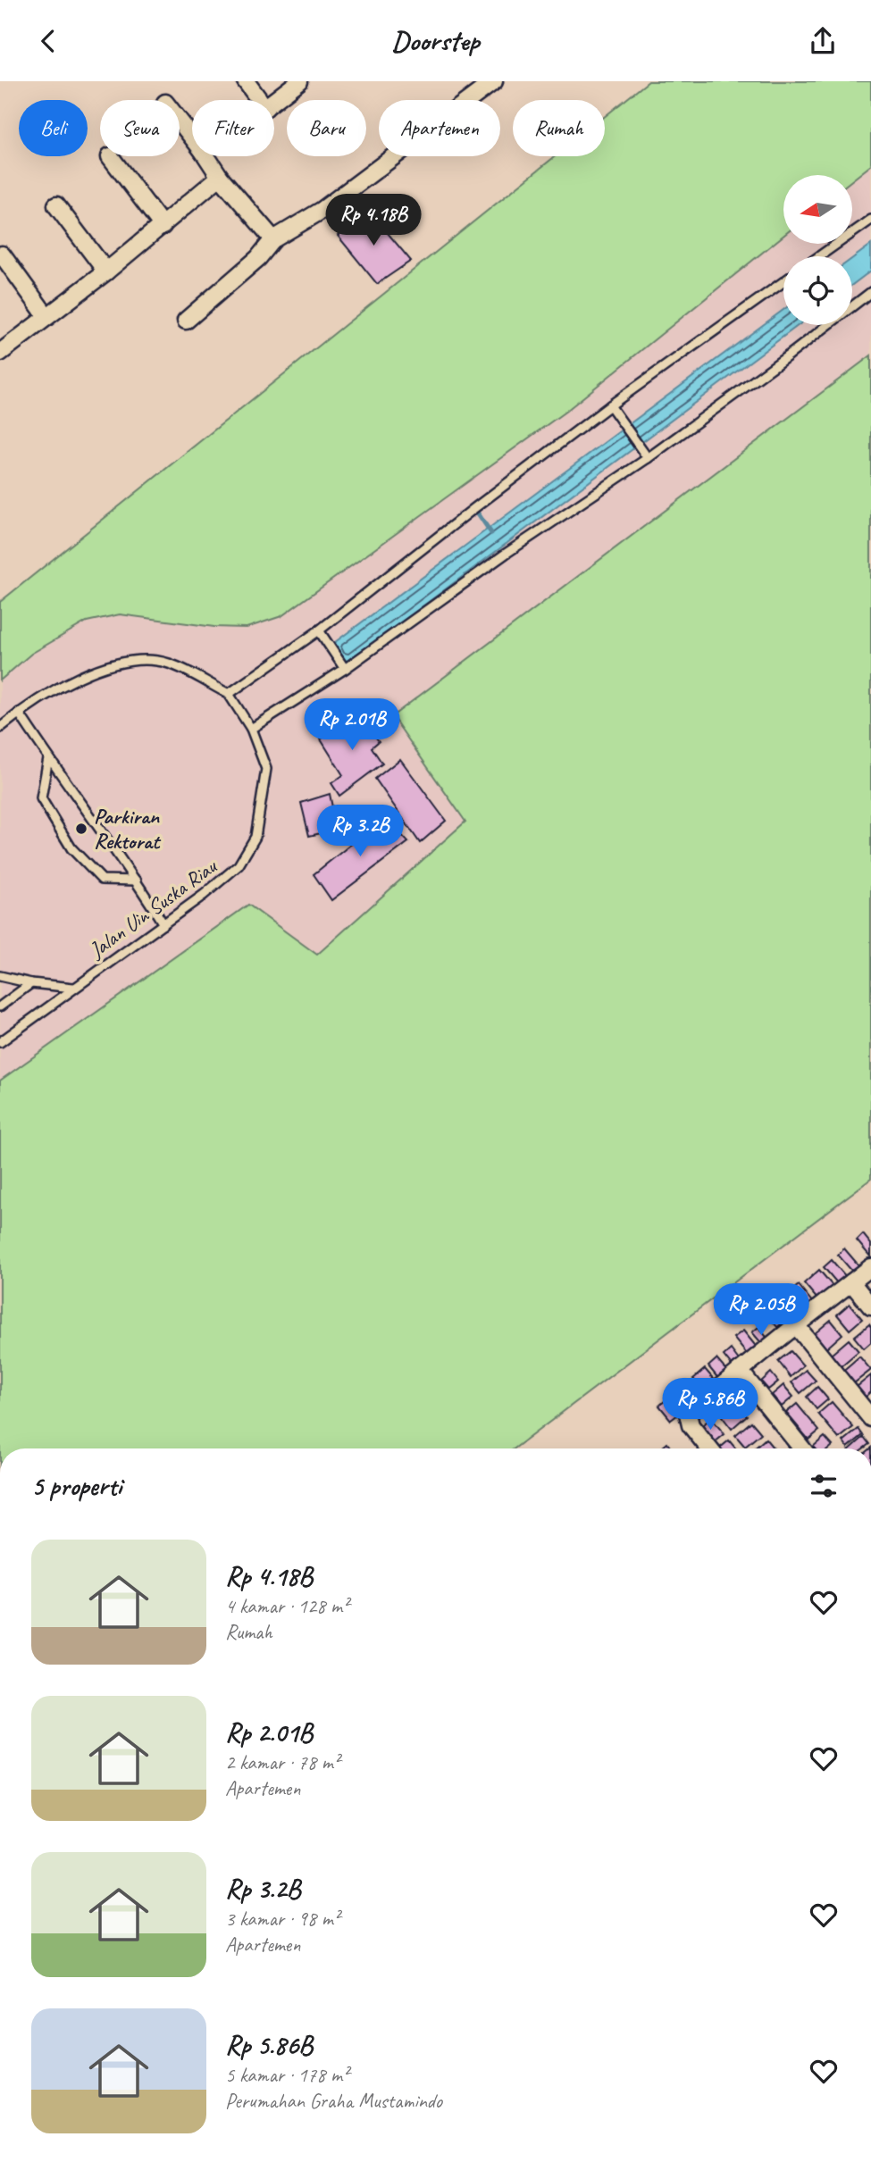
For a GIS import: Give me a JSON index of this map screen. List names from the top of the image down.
{
  "streets": {
    "lane": ["Jalan Uin Suska Riau"]
  },
  "places": ["Parkiran Rektorat"],
  "north": "left",
  "page": {
    "header": "Doorstep",
    "chip": [
      "Beli",
      "Sewa",
      "Filter",
      "Baru",
      "Apartemen",
      "Rumah"
    ],
    "price": [
      "Rp 4.18B",
      "Rp 2.01B",
      "Rp 3.2B",
      "Rp 2.05B",
      "Rp 5.86B"
    ],
    "heading": "5 properti",
    "list": [
      {
        "name": "Rp 4.18B",
        "note": "4 kamar · 128 m² · Rumah"
      },
      {
        "name": "Rp 2.01B",
        "note": "2 kamar · 78 m² · Apartemen"
      },
      {
        "name": "Rp 3.2B",
        "note": "3 kamar · 98 m² · Apartemen"
      },
      {
        "name": "Rp 5.86B",
        "note": "5 kamar · 178 m² · Perumahan Graha Mustamindo"
      }
    ]
  }
}
